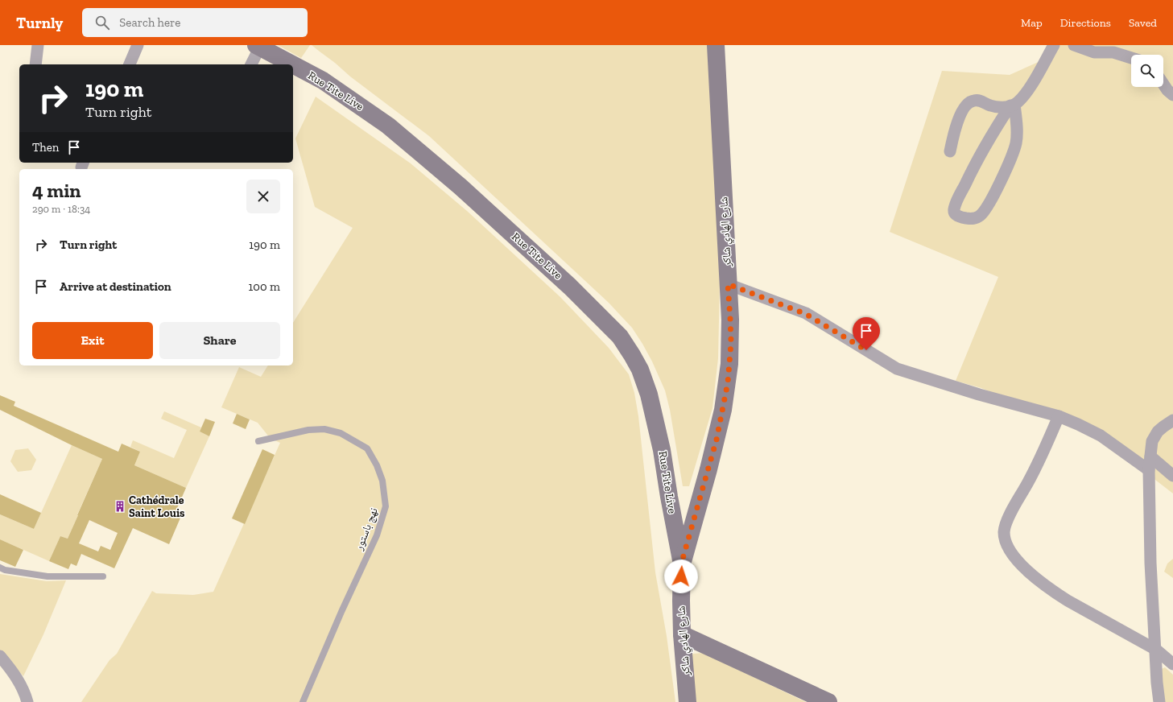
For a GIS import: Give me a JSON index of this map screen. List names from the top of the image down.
{
  "streets": {
    "street": ["Rue Tite Live", "شارع الهادي شاكر"],
    "lane": ["نهج باستور"]
  },
  "crossings": [
    ["Rue Tite Live", "شارع الهادي شاكر"]
  ],
  "places": {
    "building": ["Cathédrale Saint Louis"]
  },
  "page": {
    "header": "Turnly",
    "search": "Search here",
    "nav": ["Map", "Directions", "Saved"],
    "turn": ["190 m", "Turn right"],
    "then": "Then",
    "heading": ["4 min", "290 m · 18:34"],
    "list": [
      {
        "name": "Turn right",
        "value": "190 m"
      },
      {
        "name": "Arrive at destination",
        "value": "100 m"
      }
    ],
    "buttons": ["Exit", "Share"]
  }
}
